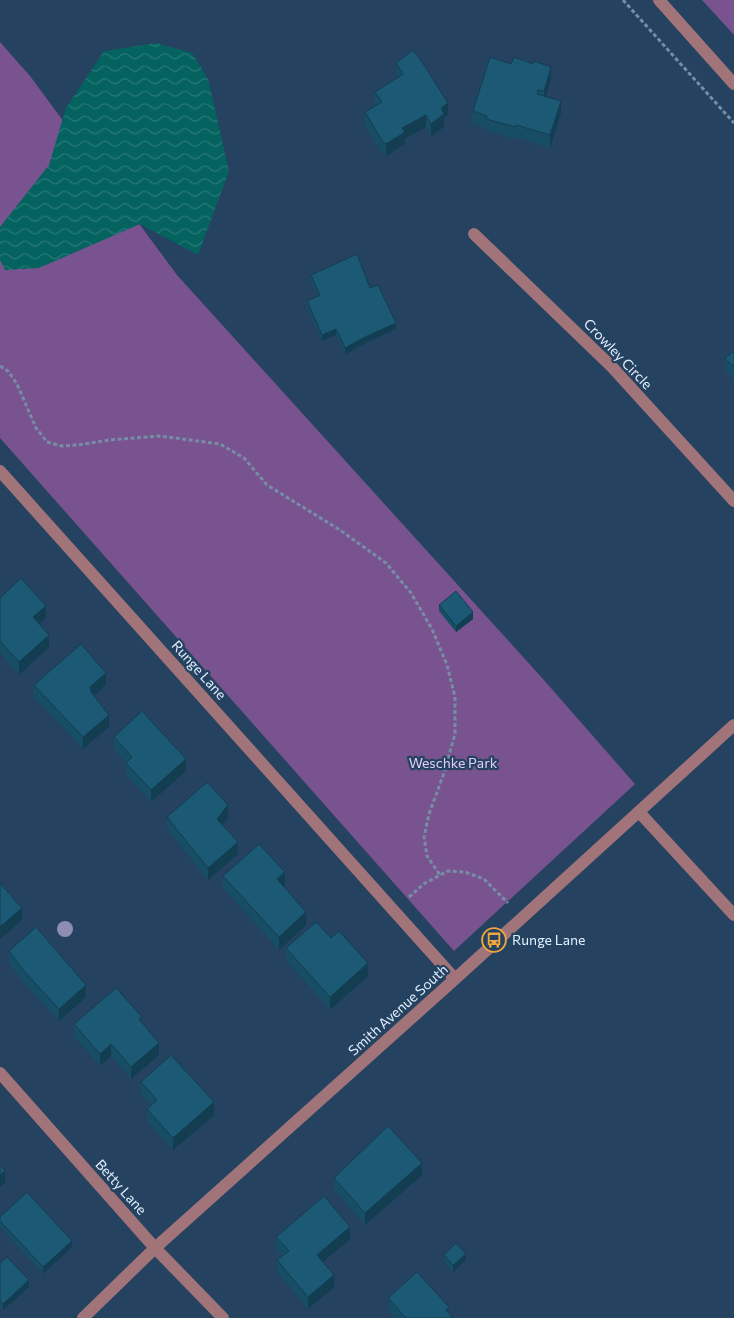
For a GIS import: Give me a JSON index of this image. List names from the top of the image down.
{
  "streets": {
    "street": [
      "Crowley Circle",
      "Runge Lane",
      "Smith Avenue South",
      "Betty Lane"
    ]
  },
  "crossings": [
    ["Runge Lane", "Smith Avenue South"],
    ["Smith Avenue South", "Betty Lane"]
  ],
  "parks": ["Weschke Park"],
  "places": {
    "bus stop": ["Runge Lane"]
  }
}
